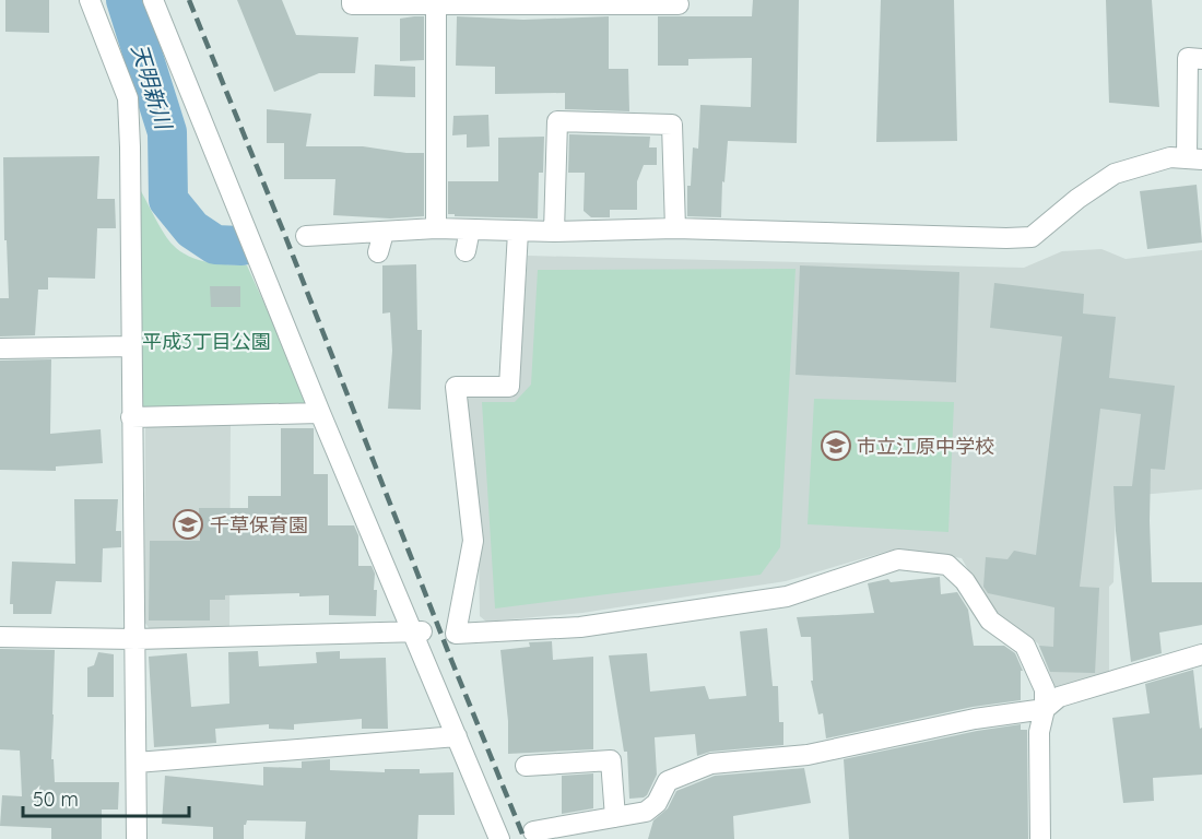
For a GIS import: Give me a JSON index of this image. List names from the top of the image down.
{
  "water": ["天明新川"],
  "parks": ["平成3丁目公園"],
  "places": {
    "school or university": ["市立江原中学校", "千草保育園"]
  },
  "scale_bar": "50 m"
}
